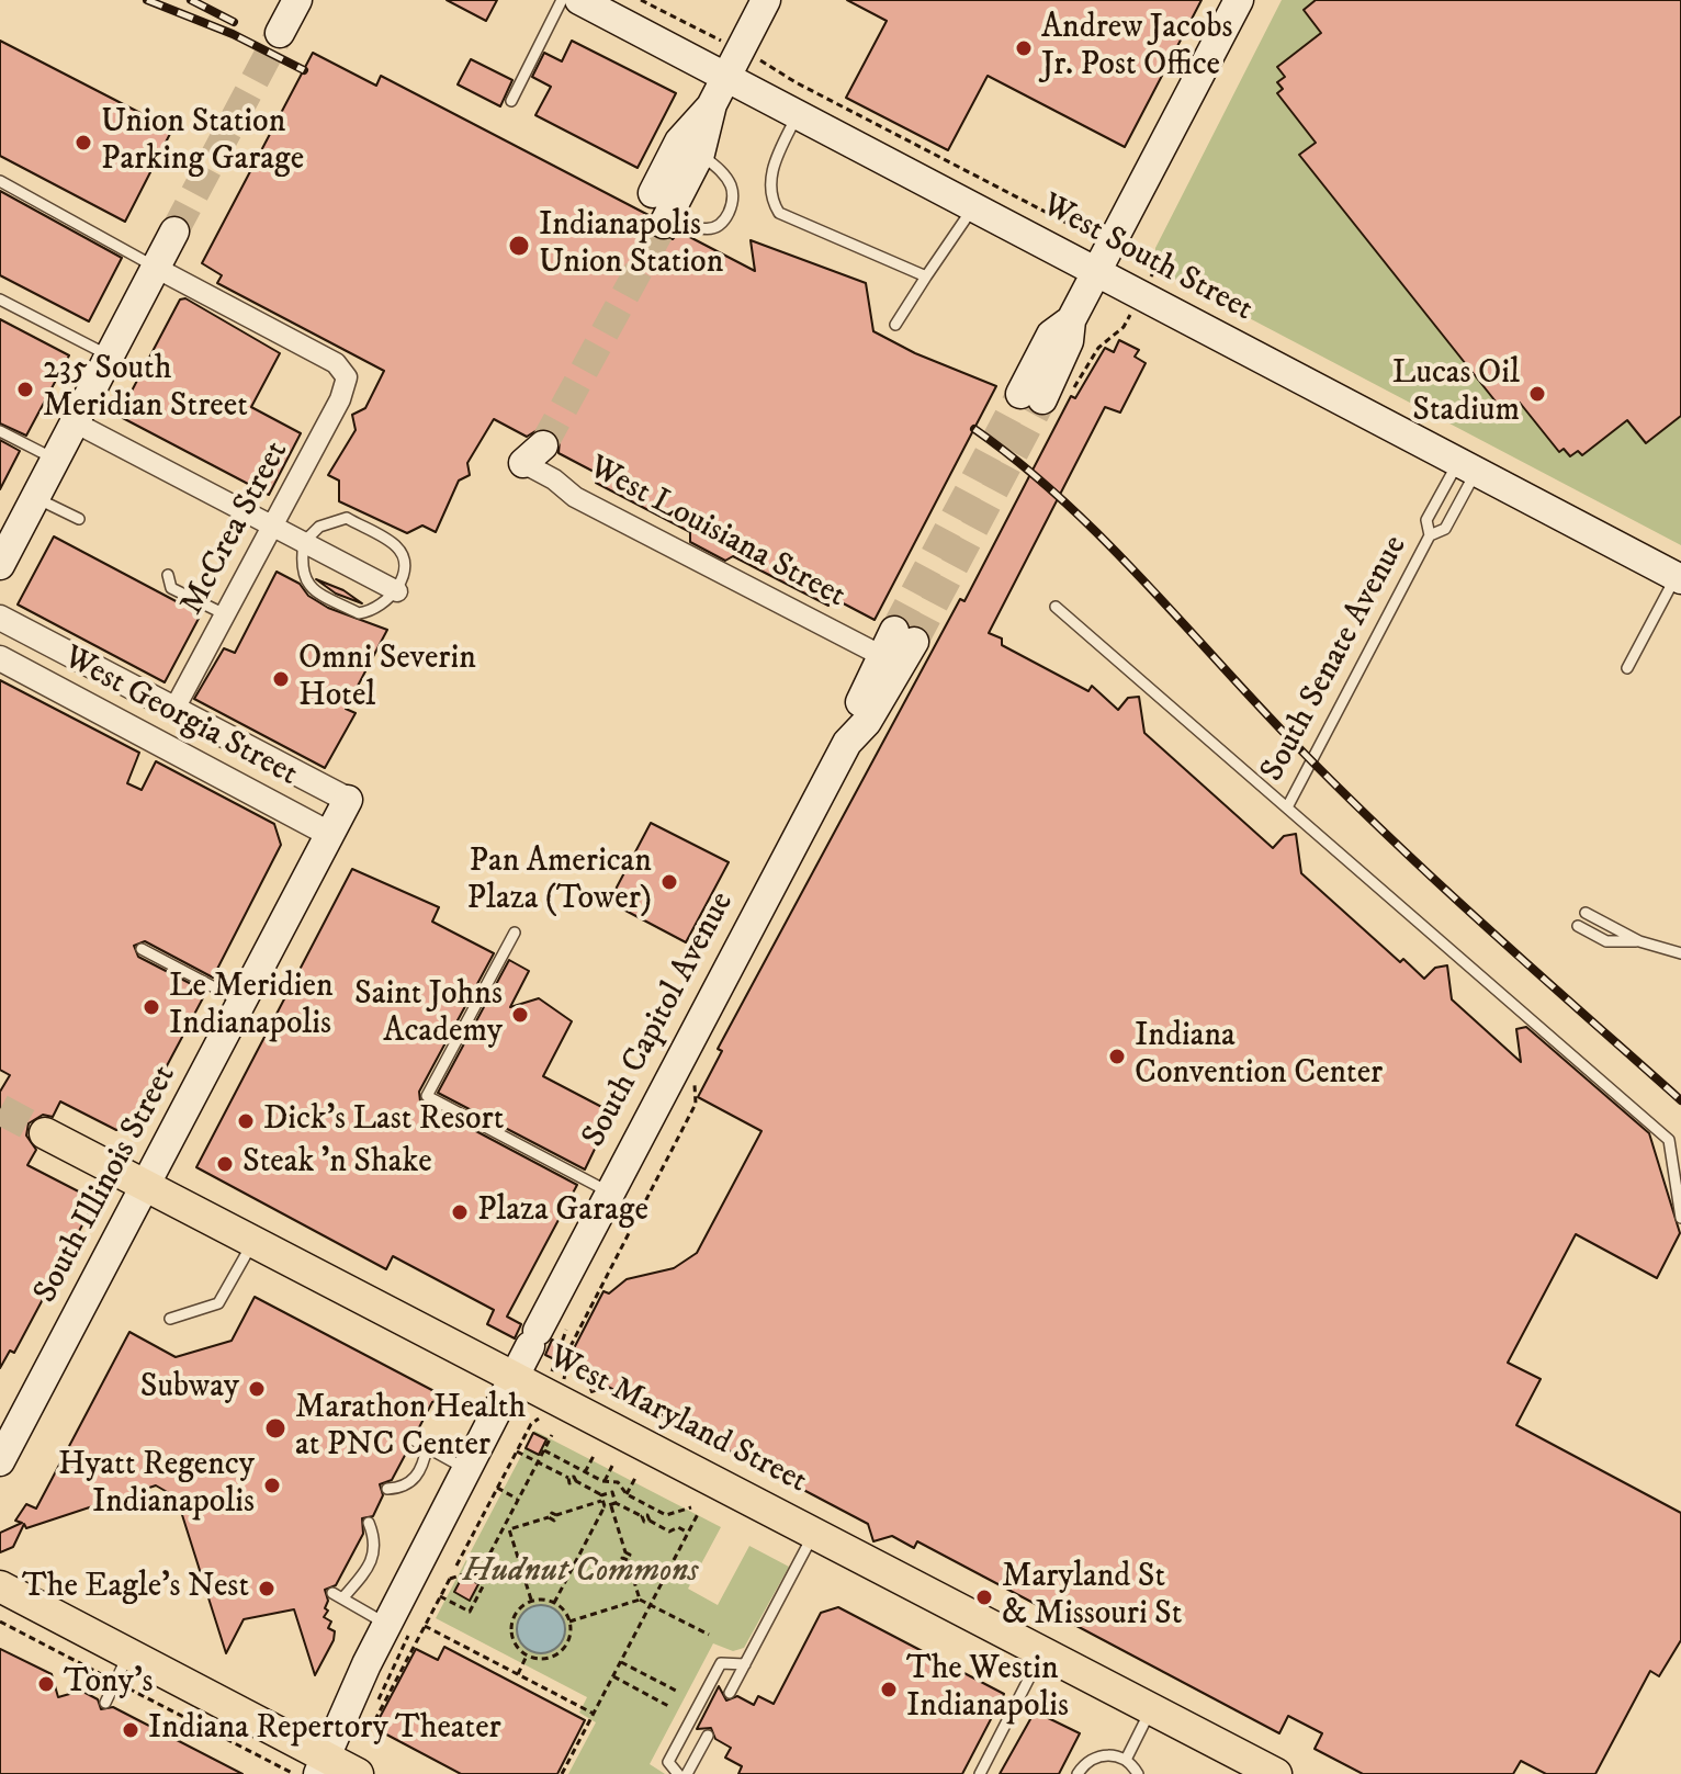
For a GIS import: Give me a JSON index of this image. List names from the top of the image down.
{
  "streets": {
    "main road": [
      "West South Street",
      "South Capitol Avenue",
      "South Illinois Street",
      "West Maryland Street"
    ],
    "street": ["McCrea Street", "West Louisiana Street", "West Georgia Street"],
    "lane": ["South Senate Avenue"]
  },
  "crossings": [
    ["West South Street", "South Senate Avenue"],
    ["McCrea Street", "West Georgia Street"],
    ["West Louisiana Street", "South Capitol Avenue"],
    ["West Georgia Street", "South Illinois Street"],
    ["South Capitol Avenue", "West Maryland Street"],
    ["South Illinois Street", "West Maryland Street"]
  ],
  "parks": ["Hudnut Commons"],
  "places": [
    "Andrew Jacobs Jr. Post Office",
    "Union Station Parking Garage",
    "Indianapolis Union Station",
    "235 South Meridian Street",
    "Lucas Oil Stadium",
    "Omni Severin Hotel",
    "Pan American Plaza (Tower)",
    "Le Meridien Indianapolis",
    "Saint Johns Academy",
    "Indiana Convention Center",
    "Dick's Last Resort",
    "Steak 'n Shake",
    "Plaza Garage",
    "Subway",
    "Marathon Health at PNC Center",
    "Hyatt Regency Indianapolis",
    "The Eagle's Nest",
    "Maryland St & Missouri St",
    "Tony's",
    "The Westin Indianapolis",
    "Indiana Repertory Theater"
  ]
}
